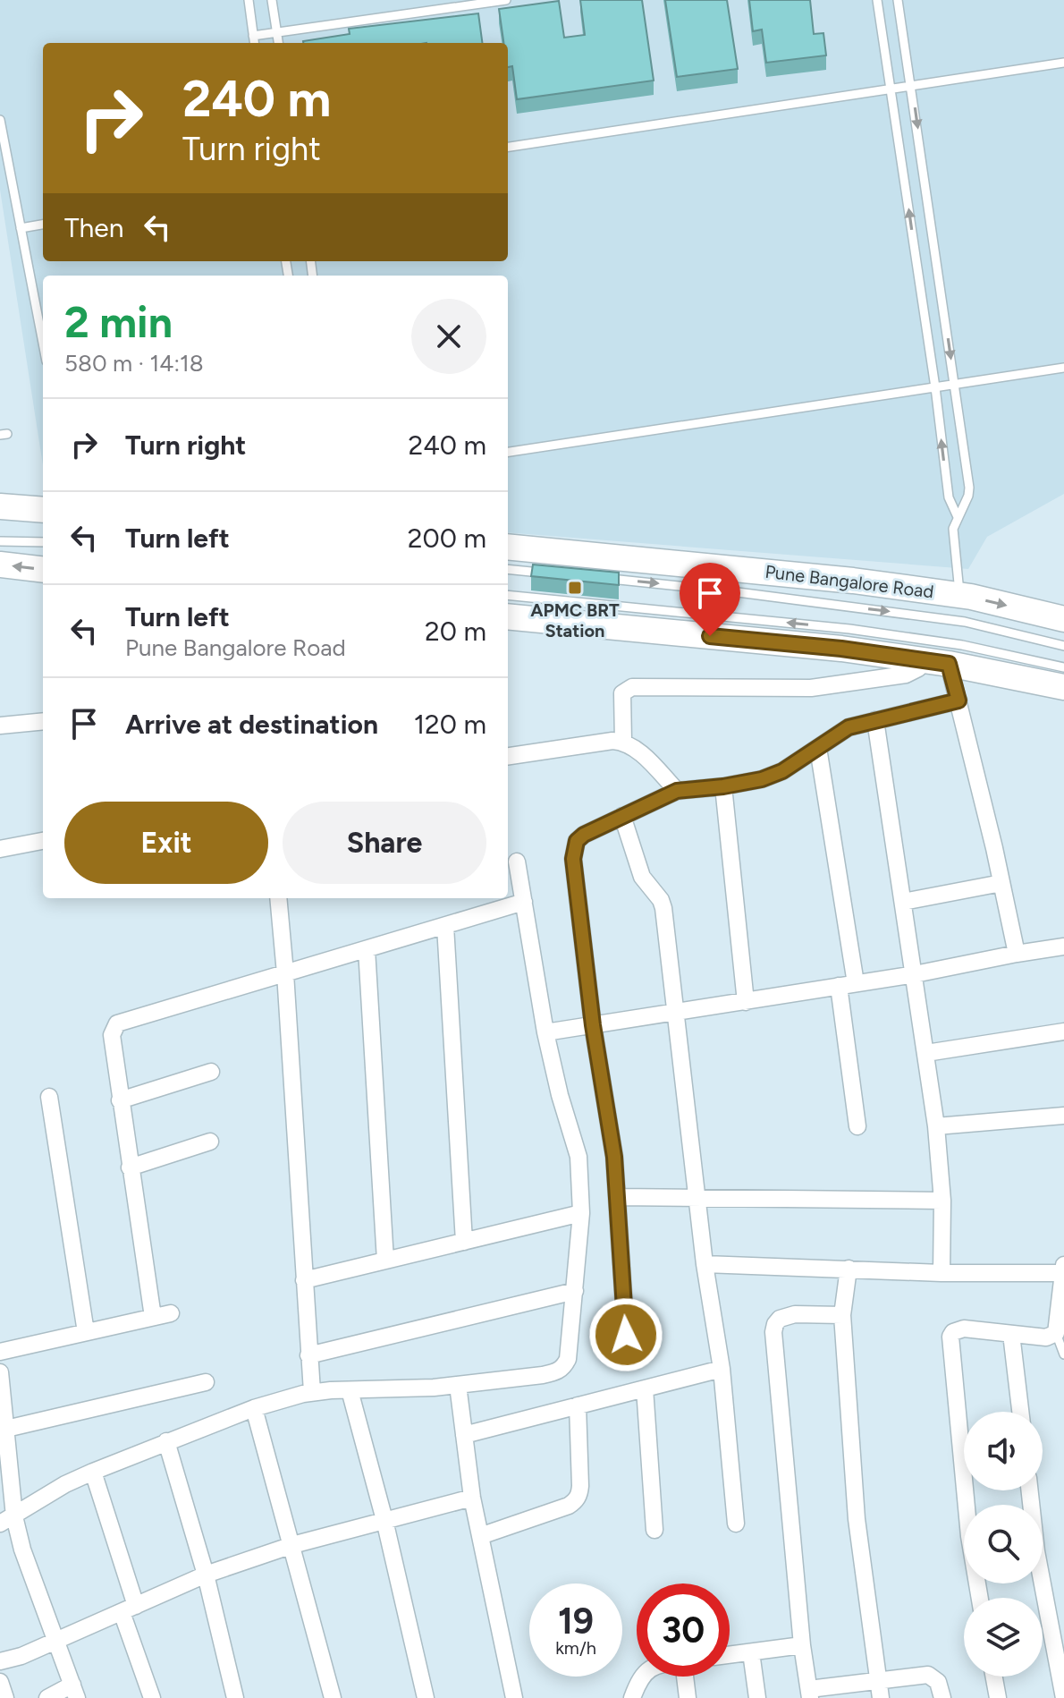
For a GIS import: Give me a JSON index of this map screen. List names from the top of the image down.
{
  "streets": {
    "main road": ["Pune Bangalore Road"]
  },
  "places": {
    "transit": ["APMC BRT Station"]
  },
  "page": {
    "turn": ["240 m", "Turn right"],
    "then": "Then",
    "heading": ["2 min", "580 m · 14:18"],
    "list": [
      {
        "name": "Turn right",
        "value": "240 m"
      },
      {
        "name": "Turn left",
        "value": "200 m"
      },
      {
        "name": "Turn left",
        "note": "Pune Bangalore Road",
        "value": "20 m"
      },
      {
        "name": "Arrive at destination",
        "value": "120 m"
      }
    ],
    "buttons": ["Exit", "Share"],
    "speed": "19 km/h",
    "limit": "30"
  }
}
